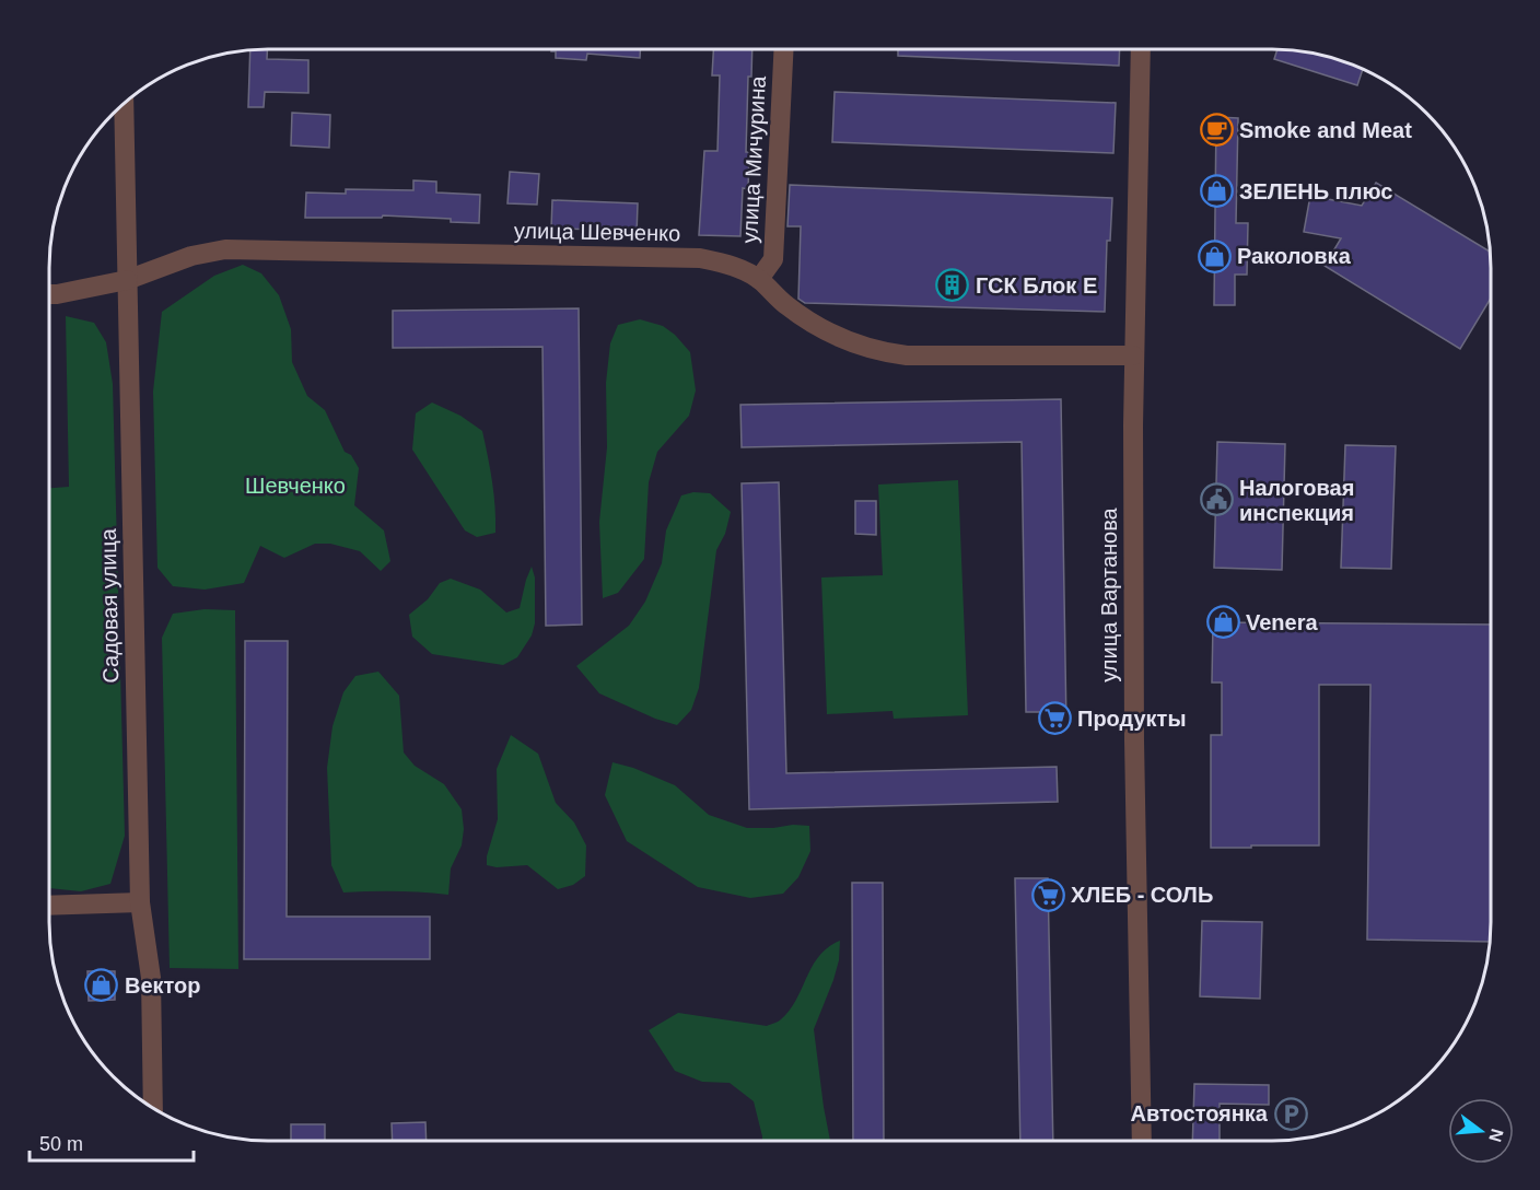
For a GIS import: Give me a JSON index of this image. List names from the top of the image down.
{
  "streets": {
    "street": [
      "улица Мичурина",
      "улица Шевченко",
      "улица Вартанова",
      "Садовая улица"
    ]
  },
  "crossings": [
    ["улица Мичурина", "улица Шевченко"],
    ["улица Шевченко", "улица Вартанова"],
    ["улица Шевченко", "Садовая улица"]
  ],
  "parks": ["Шевченко"],
  "places": {
    "cafe": ["Smoke and Meat"],
    "shop": [
      "ЗЕЛЕНЬ плюс",
      "Раколовка",
      "Venera",
      "Вектор"
    ],
    "building": ["ГСК Блок Е"],
    "public building": ["Налоговая инспекция"],
    "supermarket": ["Продукты", "ХЛЕБ - СОЛЬ"],
    "parking": ["Автостоянка"]
  },
  "scale_bar": "50 m",
  "north": "right"
}
